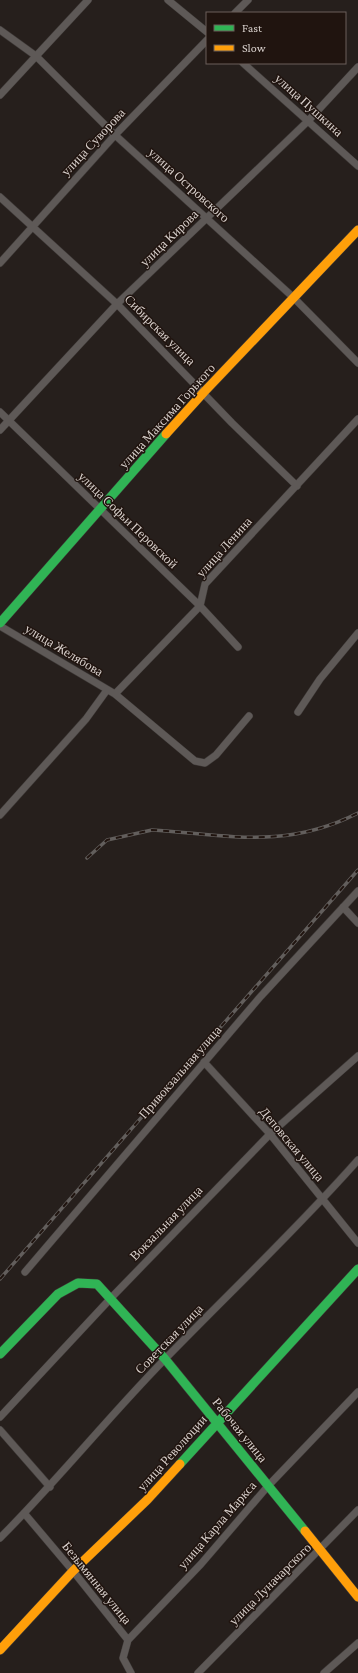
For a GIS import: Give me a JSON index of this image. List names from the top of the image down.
{
  "streets": {
    "street": [
      "улица Пушкина",
      "улица Суворова",
      "улица Островского",
      "улица Кирова",
      "Сибирская улица",
      "улица Максима Горького",
      "улица Софьи Перовской",
      "улица Ленина",
      "улица Желябова",
      "Привокзальная улица",
      "Деповская улица",
      "Вокзальная улица",
      "Советская улица",
      "Рабочая улица",
      "улица Революции",
      "улица Карла Маркса",
      "Безымянная улица",
      "улица Луначарского"
    ]
  },
  "crossings": [
    ["улица Пушкина", "улица Кирова"],
    ["улица Суворова", "улица Островского"],
    ["улица Суворова", "Сибирская улица"],
    ["улица Островского", "улица Кирова"],
    ["улица Островского", "улица Максима Горького"],
    ["улица Кирова", "Сибирская улица"],
    ["улица Кирова", "улица Софьи Перовской"],
    ["Сибирская улица", "улица Максима Горького"],
    ["Сибирская улица", "улица Ленина"],
    ["улица Максима Горького", "улица Софьи Перовской"],
    ["улица Максима Горького", "улица Желябова"],
    ["улица Софьи Перовской", "улица Ленина"],
    ["Привокзальная улица", "Деповская улица"],
    ["Деповская улица", "Вокзальная улица"],
    ["Деповская улица", "Советская улица"],
    ["Вокзальная улица", "Рабочая улица"],
    ["Советская улица", "Рабочая улица"],
    ["Советская улица", "Безымянная улица"],
    ["Рабочая улица", "улица Революции"],
    ["Рабочая улица", "улица Карла Маркса"],
    ["Рабочая улица", "улица Луначарского"],
    ["улица Революции", "Безымянная улица"],
    ["улица Карла Маркса", "Безымянная улица"]
  ],
  "legend": ["Fast", "Slow"]
}
